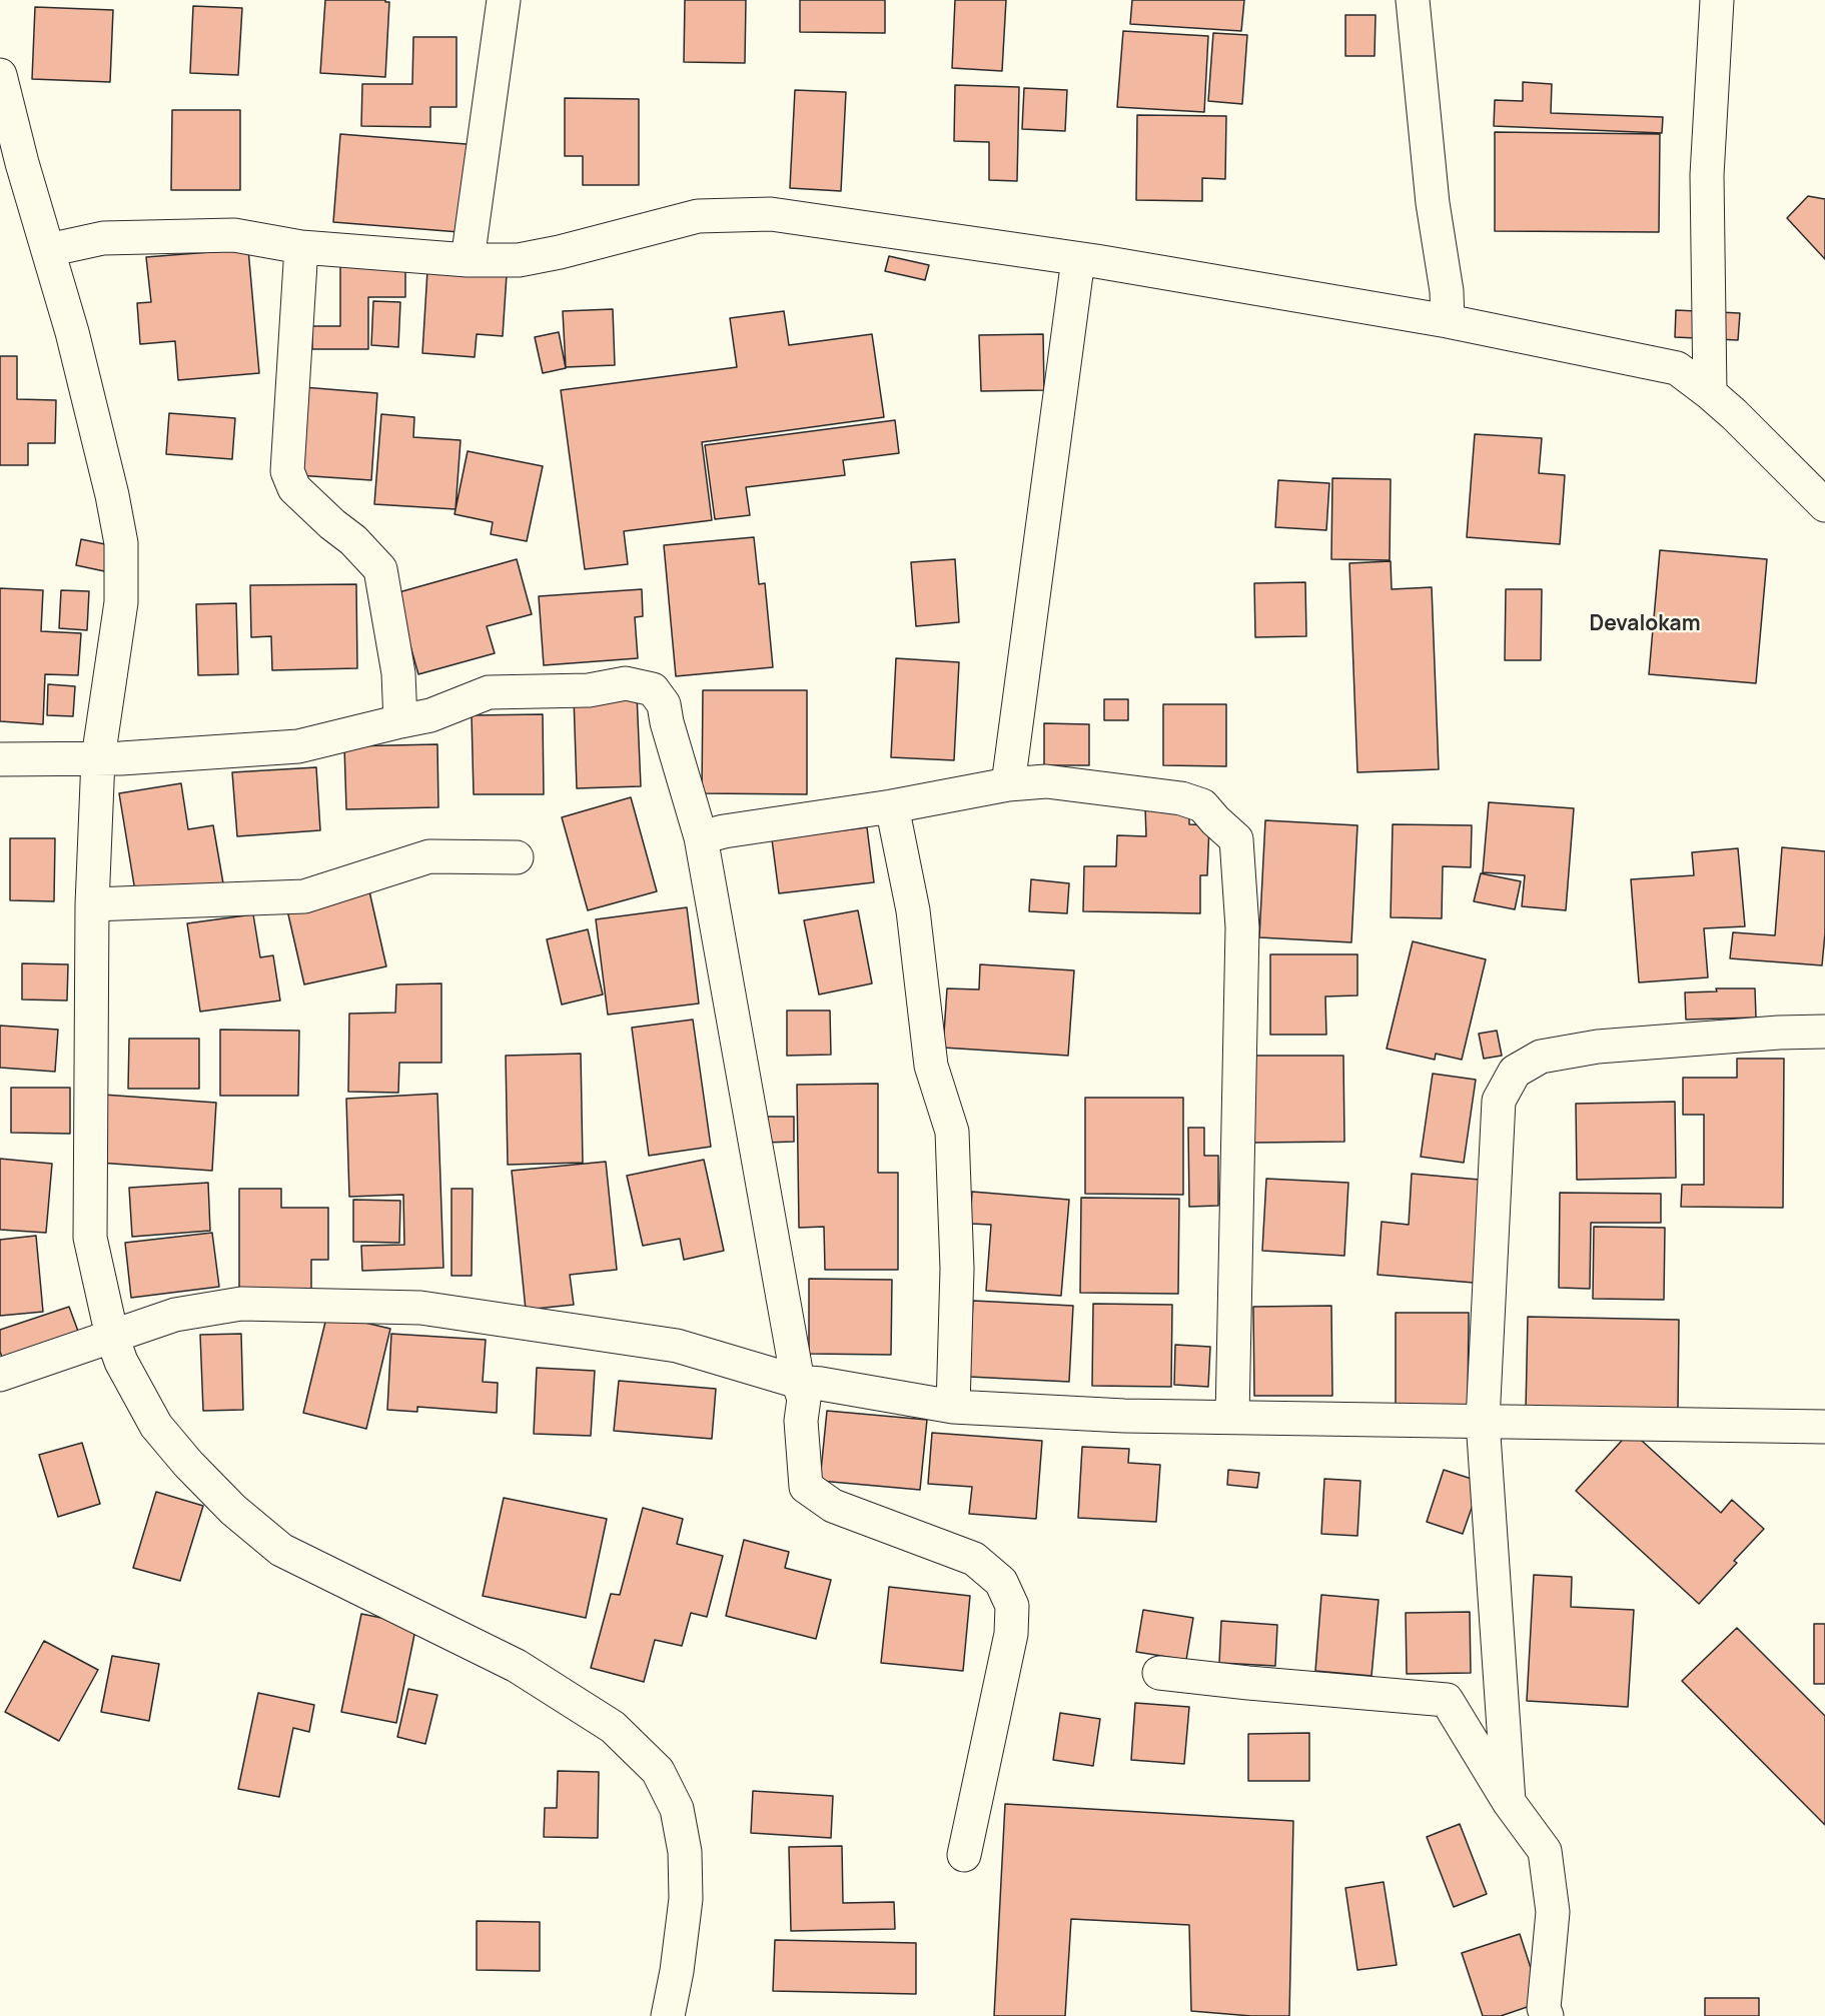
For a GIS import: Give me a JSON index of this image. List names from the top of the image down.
{
  "districts": ["Devalokam"]
}
